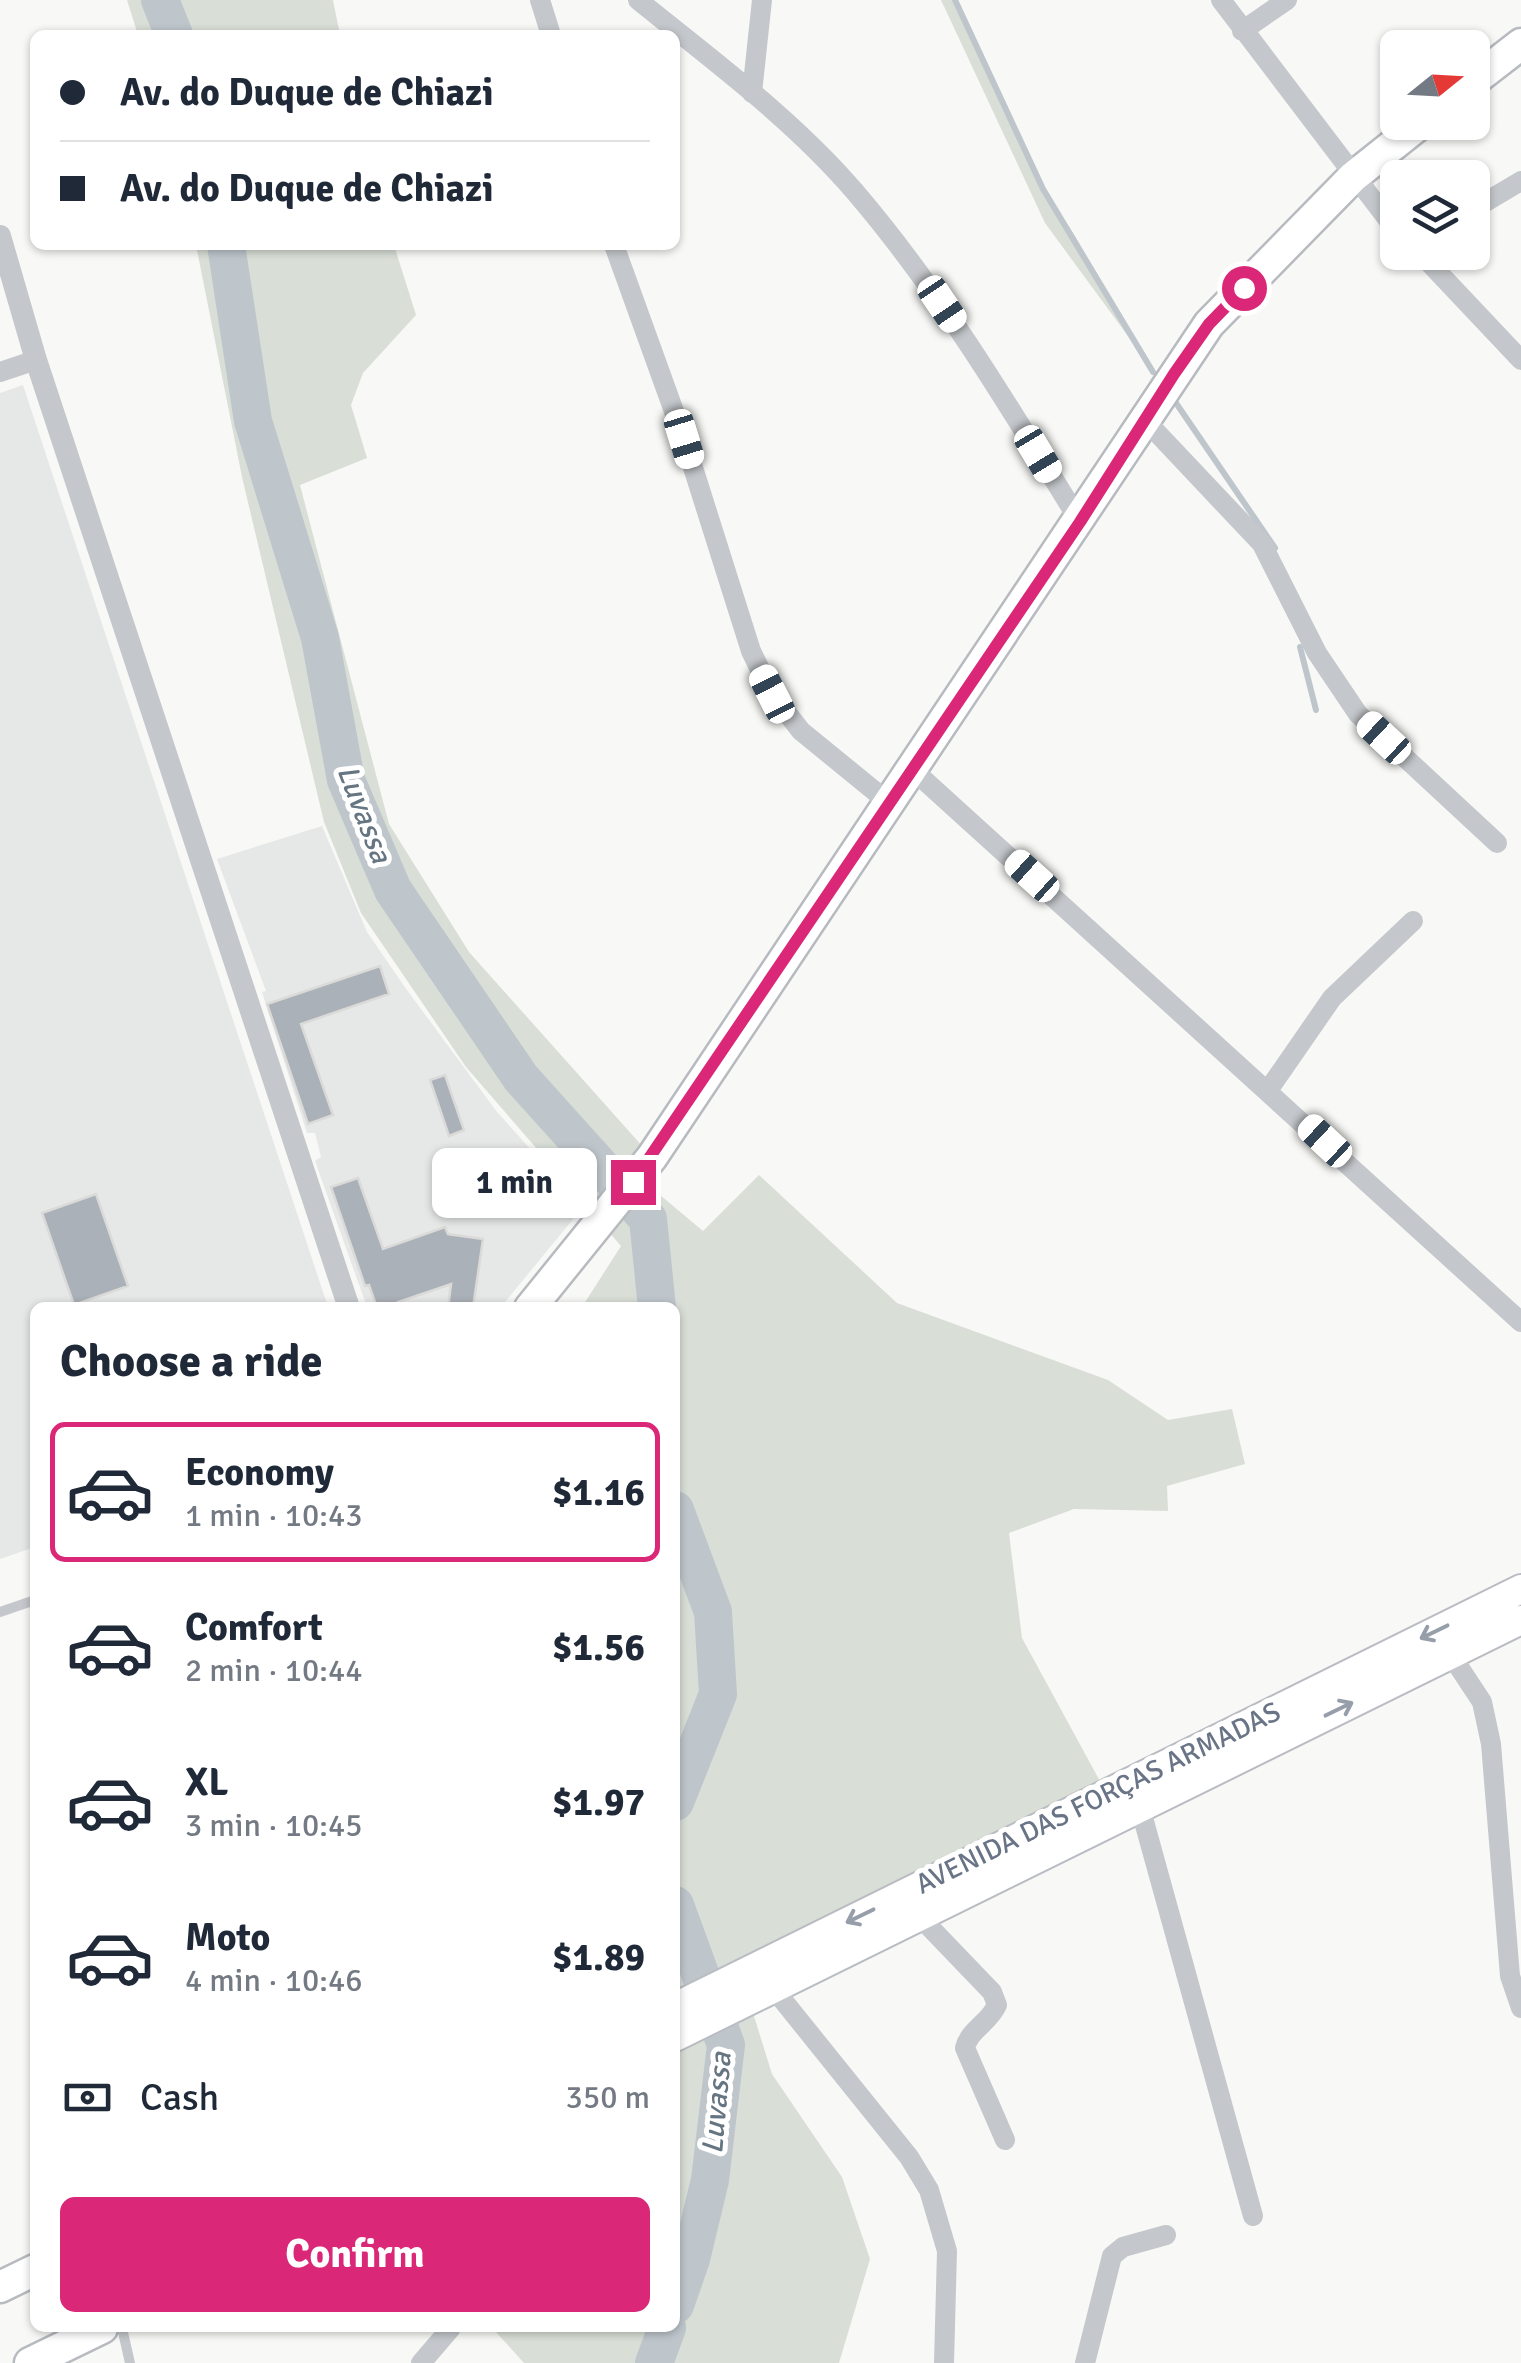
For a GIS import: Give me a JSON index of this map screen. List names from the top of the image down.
{
  "streets": {
    "main road": ["AVENIDA DAS FORÇAS ARMADAS"]
  },
  "water": ["Luvassa"],
  "north": "right",
  "page": {
    "banner": ["Av. do Duque de Chiazi", "Av. do Duque de Chiazi"],
    "bubble": "1 min",
    "heading": "Choose a ride",
    "list": [
      {
        "name": "Economy",
        "note": "1 min · 10:43",
        "value": "$1.16"
      },
      {
        "name": "Comfort",
        "note": "2 min · 10:44",
        "value": "$1.56"
      },
      {
        "name": "XL",
        "note": "3 min · 10:45",
        "value": "$1.97"
      },
      {
        "name": "Moto",
        "note": "4 min · 10:46",
        "value": "$1.89"
      }
    ],
    "pay": ["Cash", "350 m"],
    "buttons": "Confirm"
  }
}
